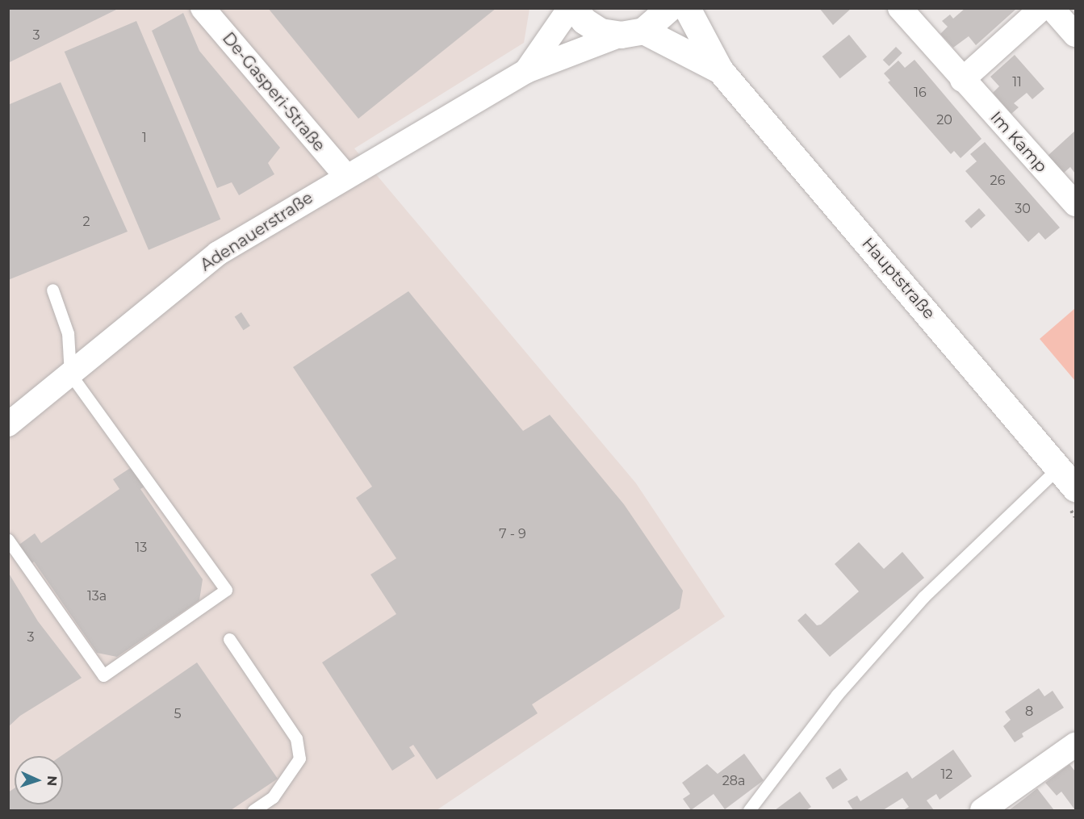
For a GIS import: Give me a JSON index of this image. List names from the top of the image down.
{
  "streets": {
    "main road": ["Hauptstraße"],
    "street": ["De-Gasperi-Straße", "Im Kamp", "Adenauerstraße"]
  },
  "crossings": [
    ["De-Gasperi-Straße", "Adenauerstraße"],
    ["Adenauerstraße", "Hauptstraße"]
  ],
  "house_numbers": [
    "3",
    "11",
    "16",
    "20",
    "1",
    "26",
    "30",
    "2",
    "7 - 9",
    "13",
    "13a",
    "3",
    "8",
    "5",
    "12",
    "28a"
  ],
  "north": "right"
}
